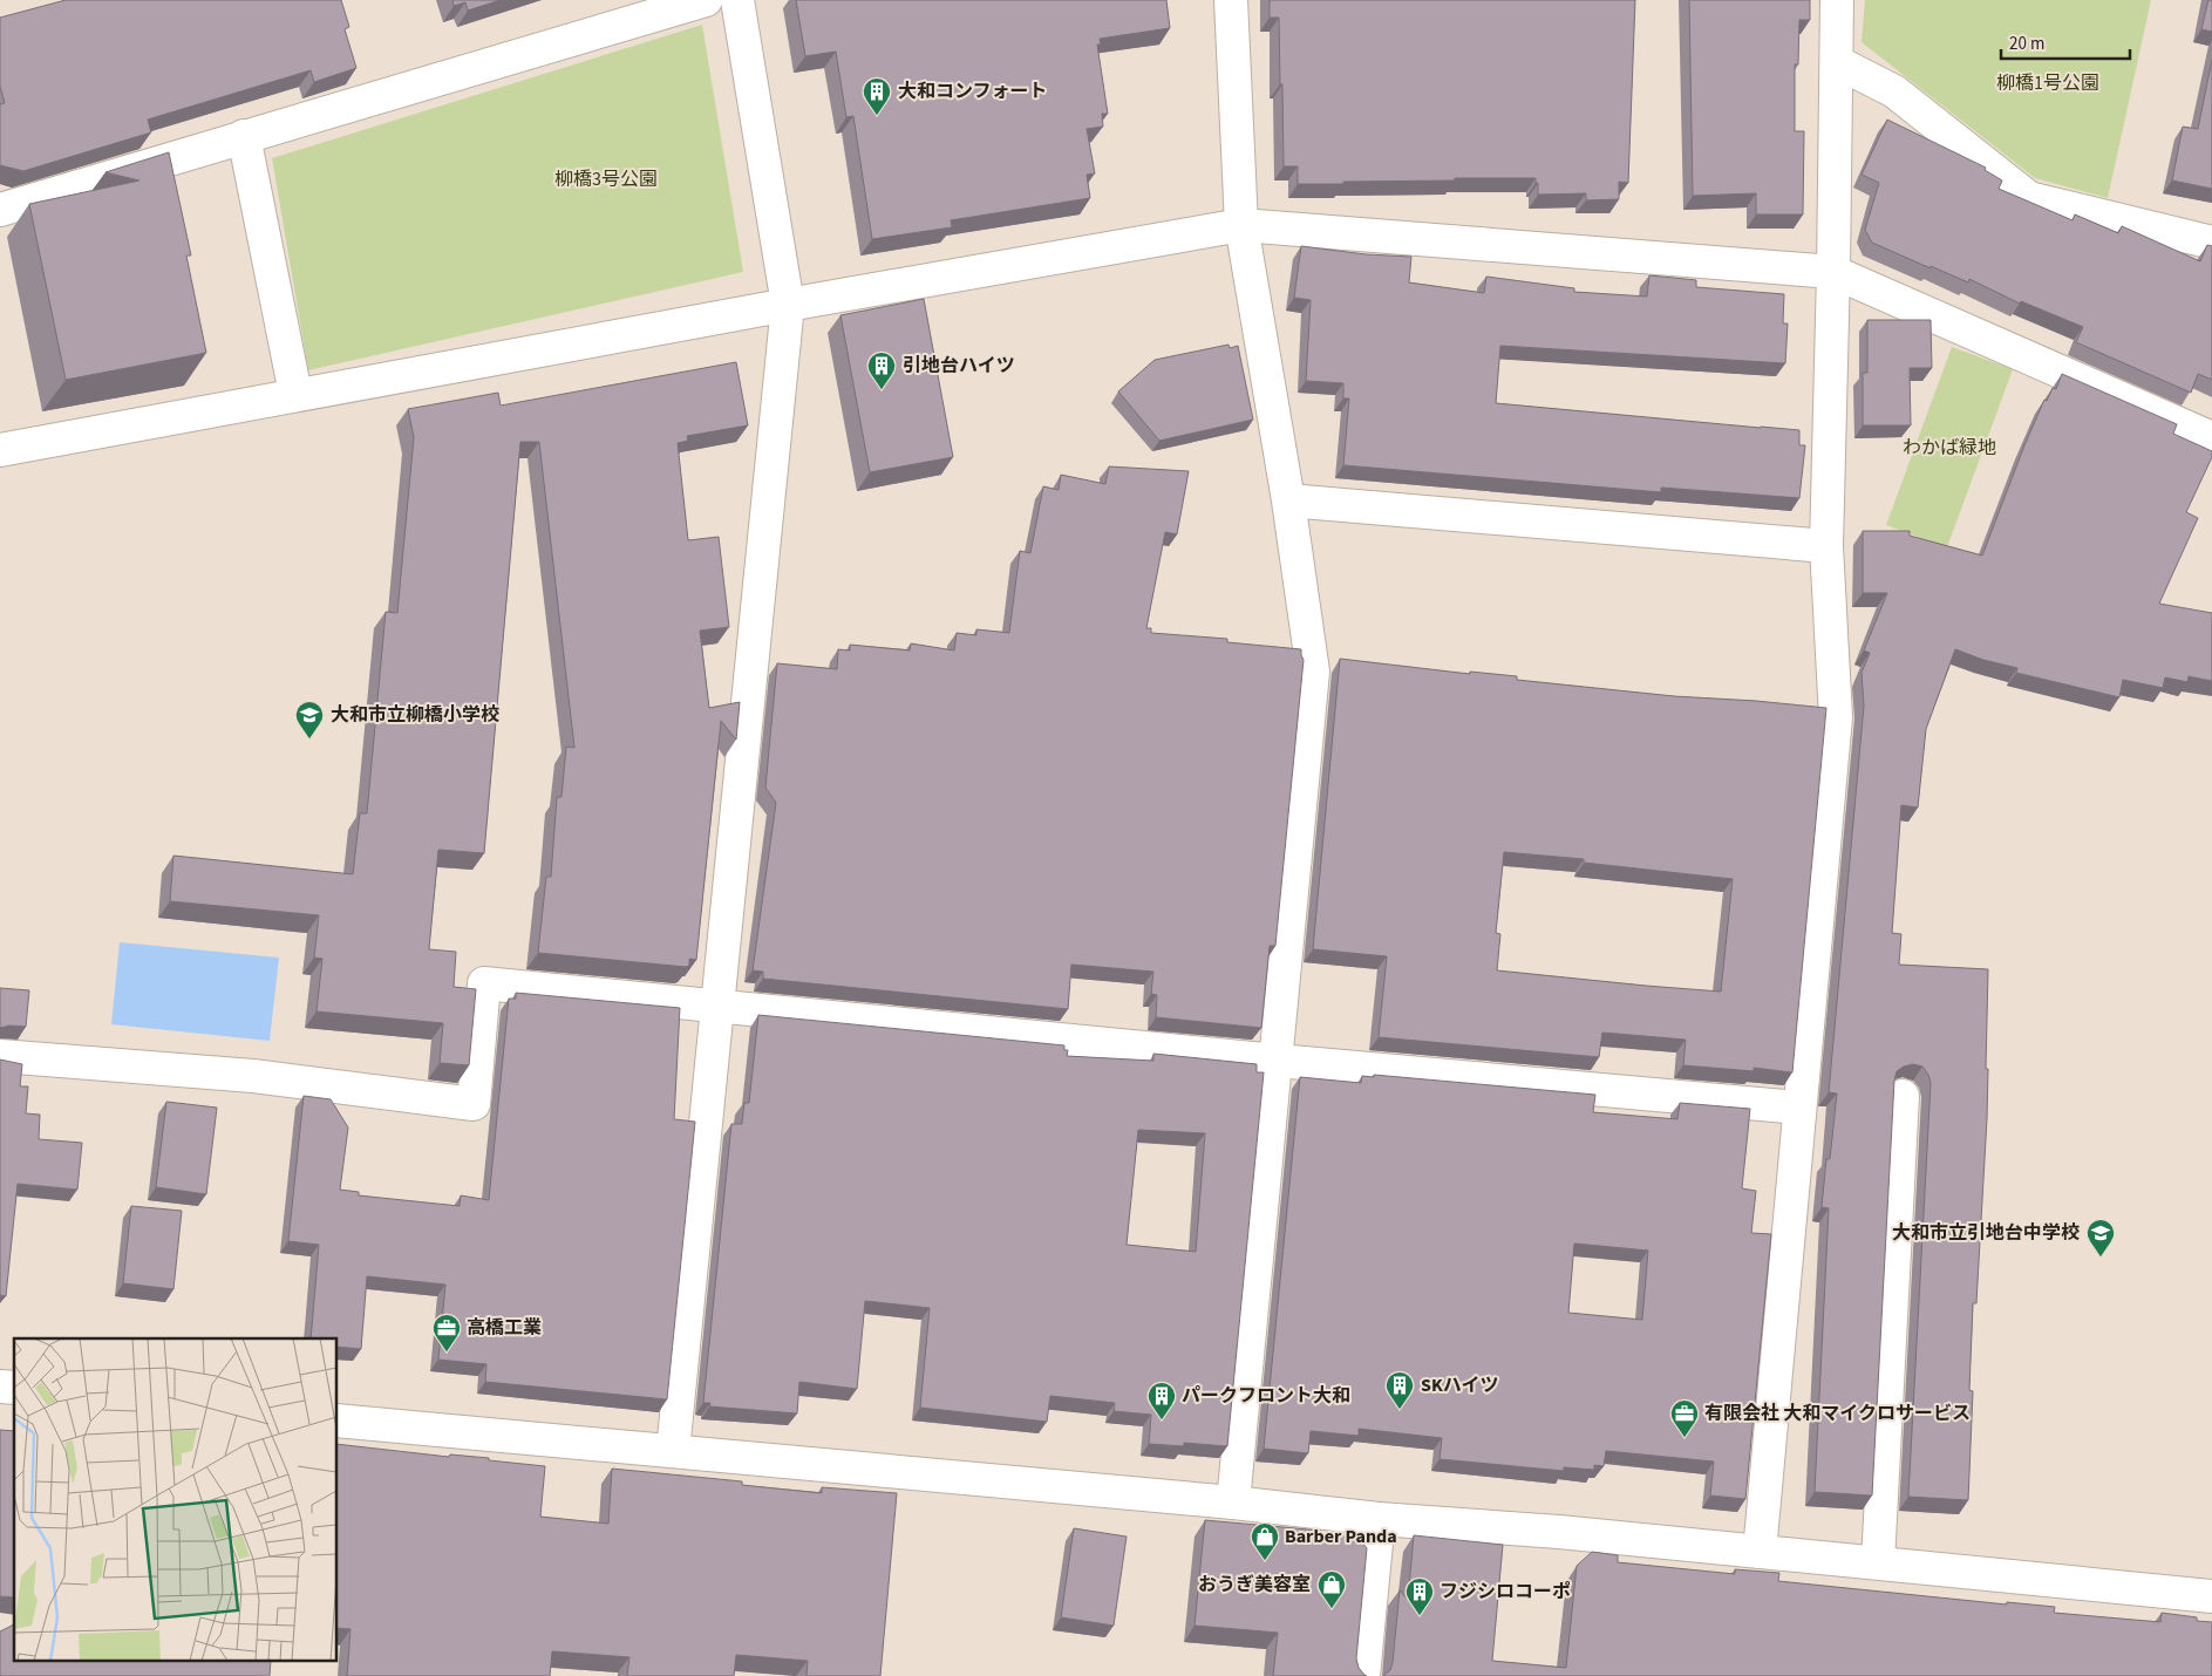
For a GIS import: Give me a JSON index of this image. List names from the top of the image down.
{
  "parks": ["柳橋1号公園", "柳橋3号公園", "わかば緑地"],
  "places": {
    "building": [
      "大和コンフォート",
      "引地台ハイツ",
      "SKハイツ",
      "パークフロント大和",
      "フジシロコーポ"
    ],
    "school or university": ["大和市立柳橋小学校", "大和市立引地台中学校"],
    "office": ["高橋工業", "有限会社 大和マイクロサービス"],
    "shop": ["Barber Panda", "おうぎ美容室"]
  },
  "scale_bar": "20 m"
}
